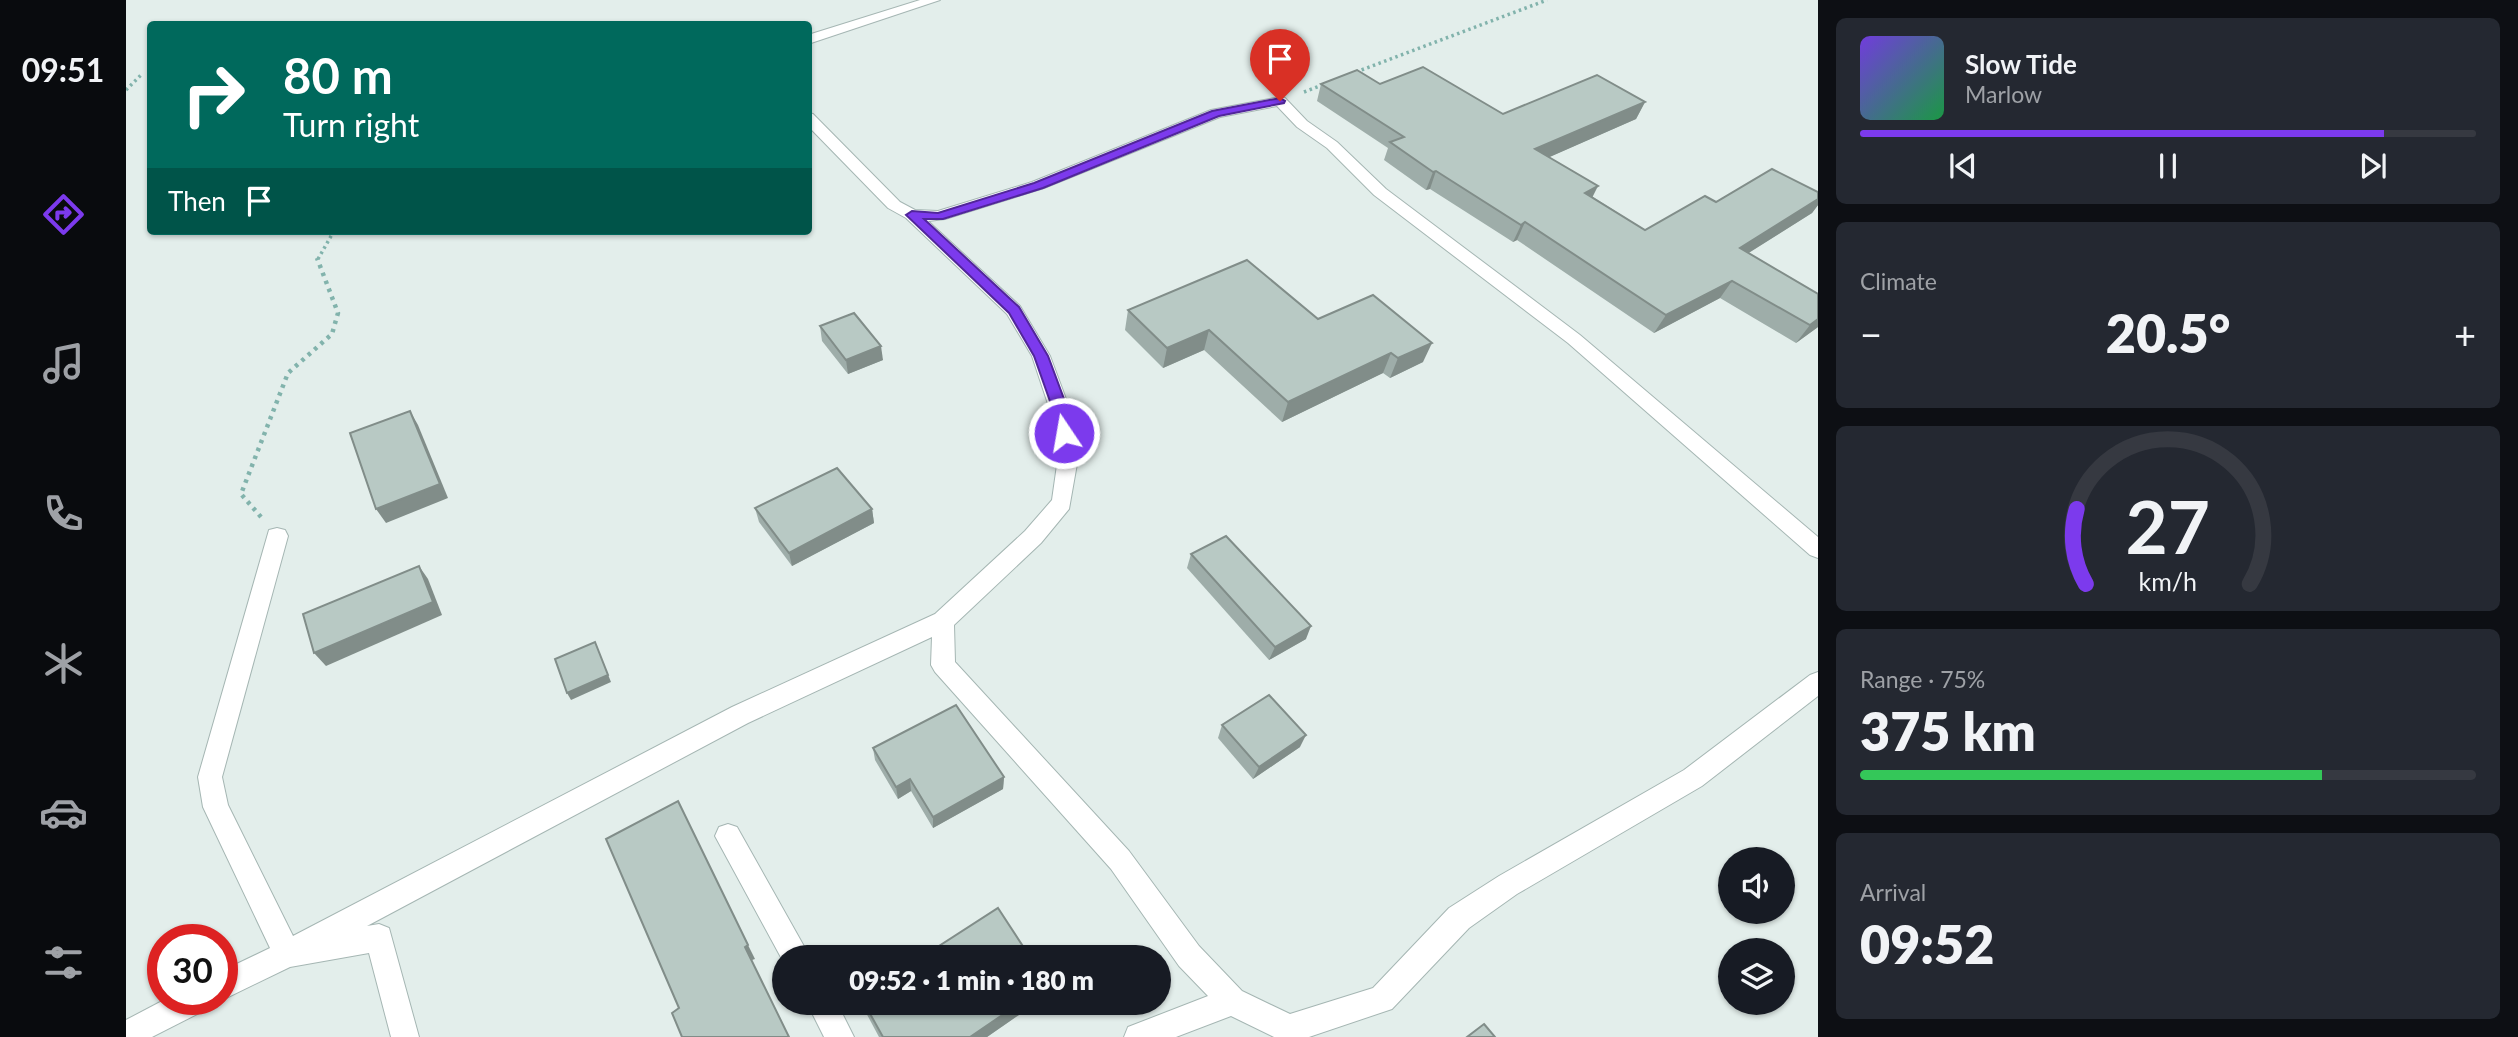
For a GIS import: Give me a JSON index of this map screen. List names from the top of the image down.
{
  "page": {
    "tabs": "09:51",
    "turn": ["80 m", "Turn right"],
    "song": ["Slow Tide", "Marlow"],
    "then": "Then",
    "tile": [
      "Climate",
      ["Range · 75%", "375 km"],
      ["Arrival", "09:52"]
    ],
    "heat": ["−", "20.5°", "+"],
    "limit": "30",
    "trip": "09:52 · 1 min · 180 m",
    "gauge": ["27", "km/h"]
  }
}
